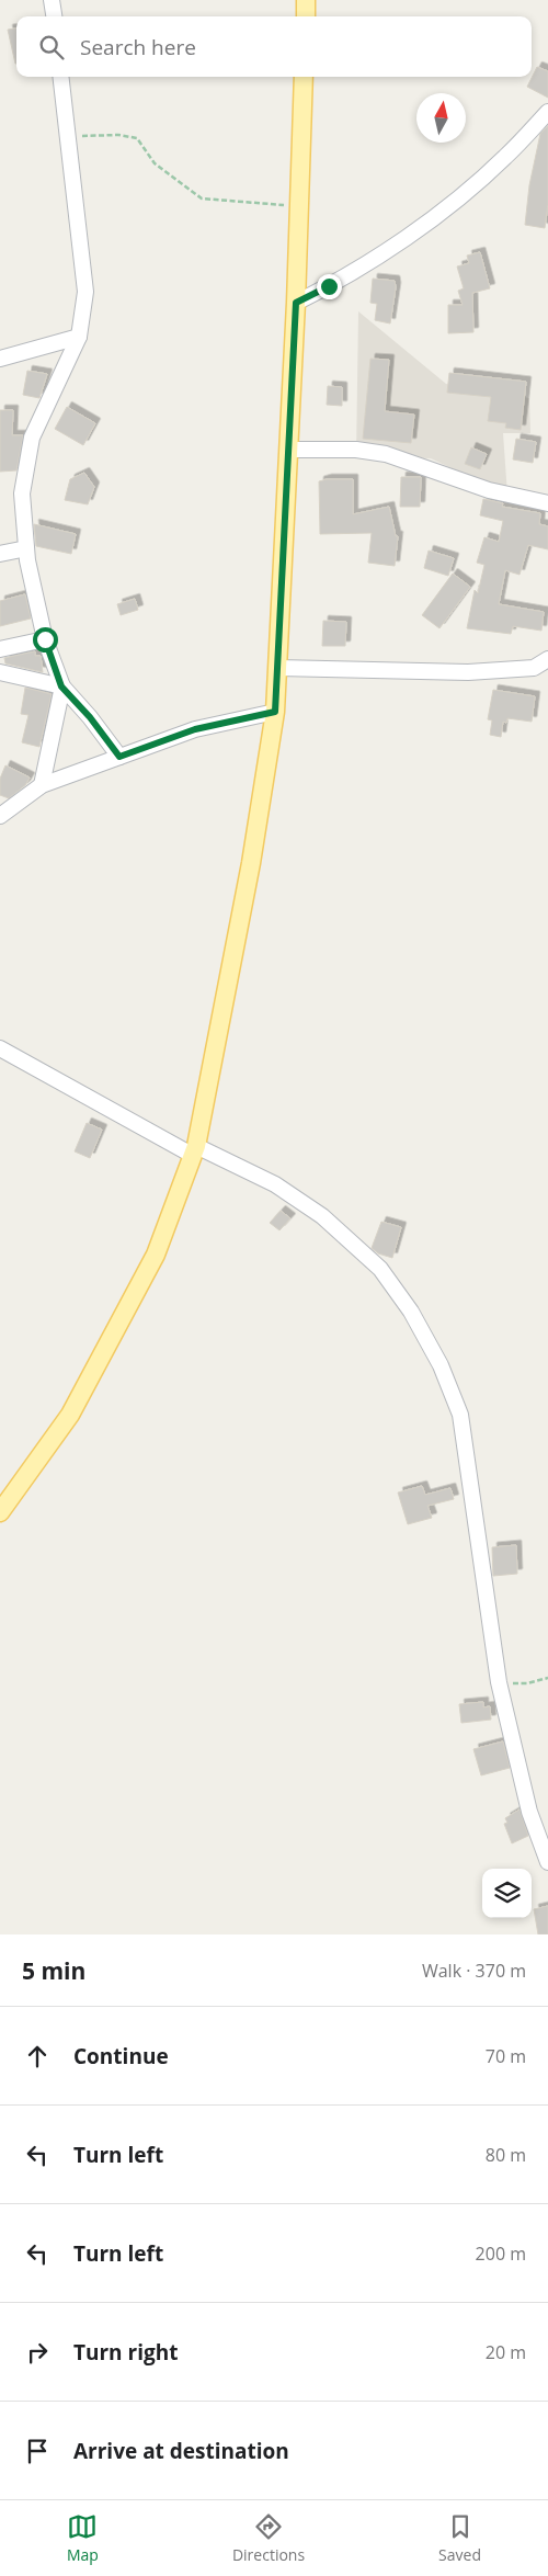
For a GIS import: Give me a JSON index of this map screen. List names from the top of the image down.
{
  "north": "top",
  "page": {
    "search": "Search here",
    "heading": ["5 min", "Walk · 370 m"],
    "list": [
      ["Continue", "70 m"],
      ["Turn left", "80 m"],
      ["Turn left", "200 m"],
      ["Turn right", "20 m"],
      "Arrive at destination"
    ],
    "nav": ["Map", "Directions", "Saved"]
  }
}
